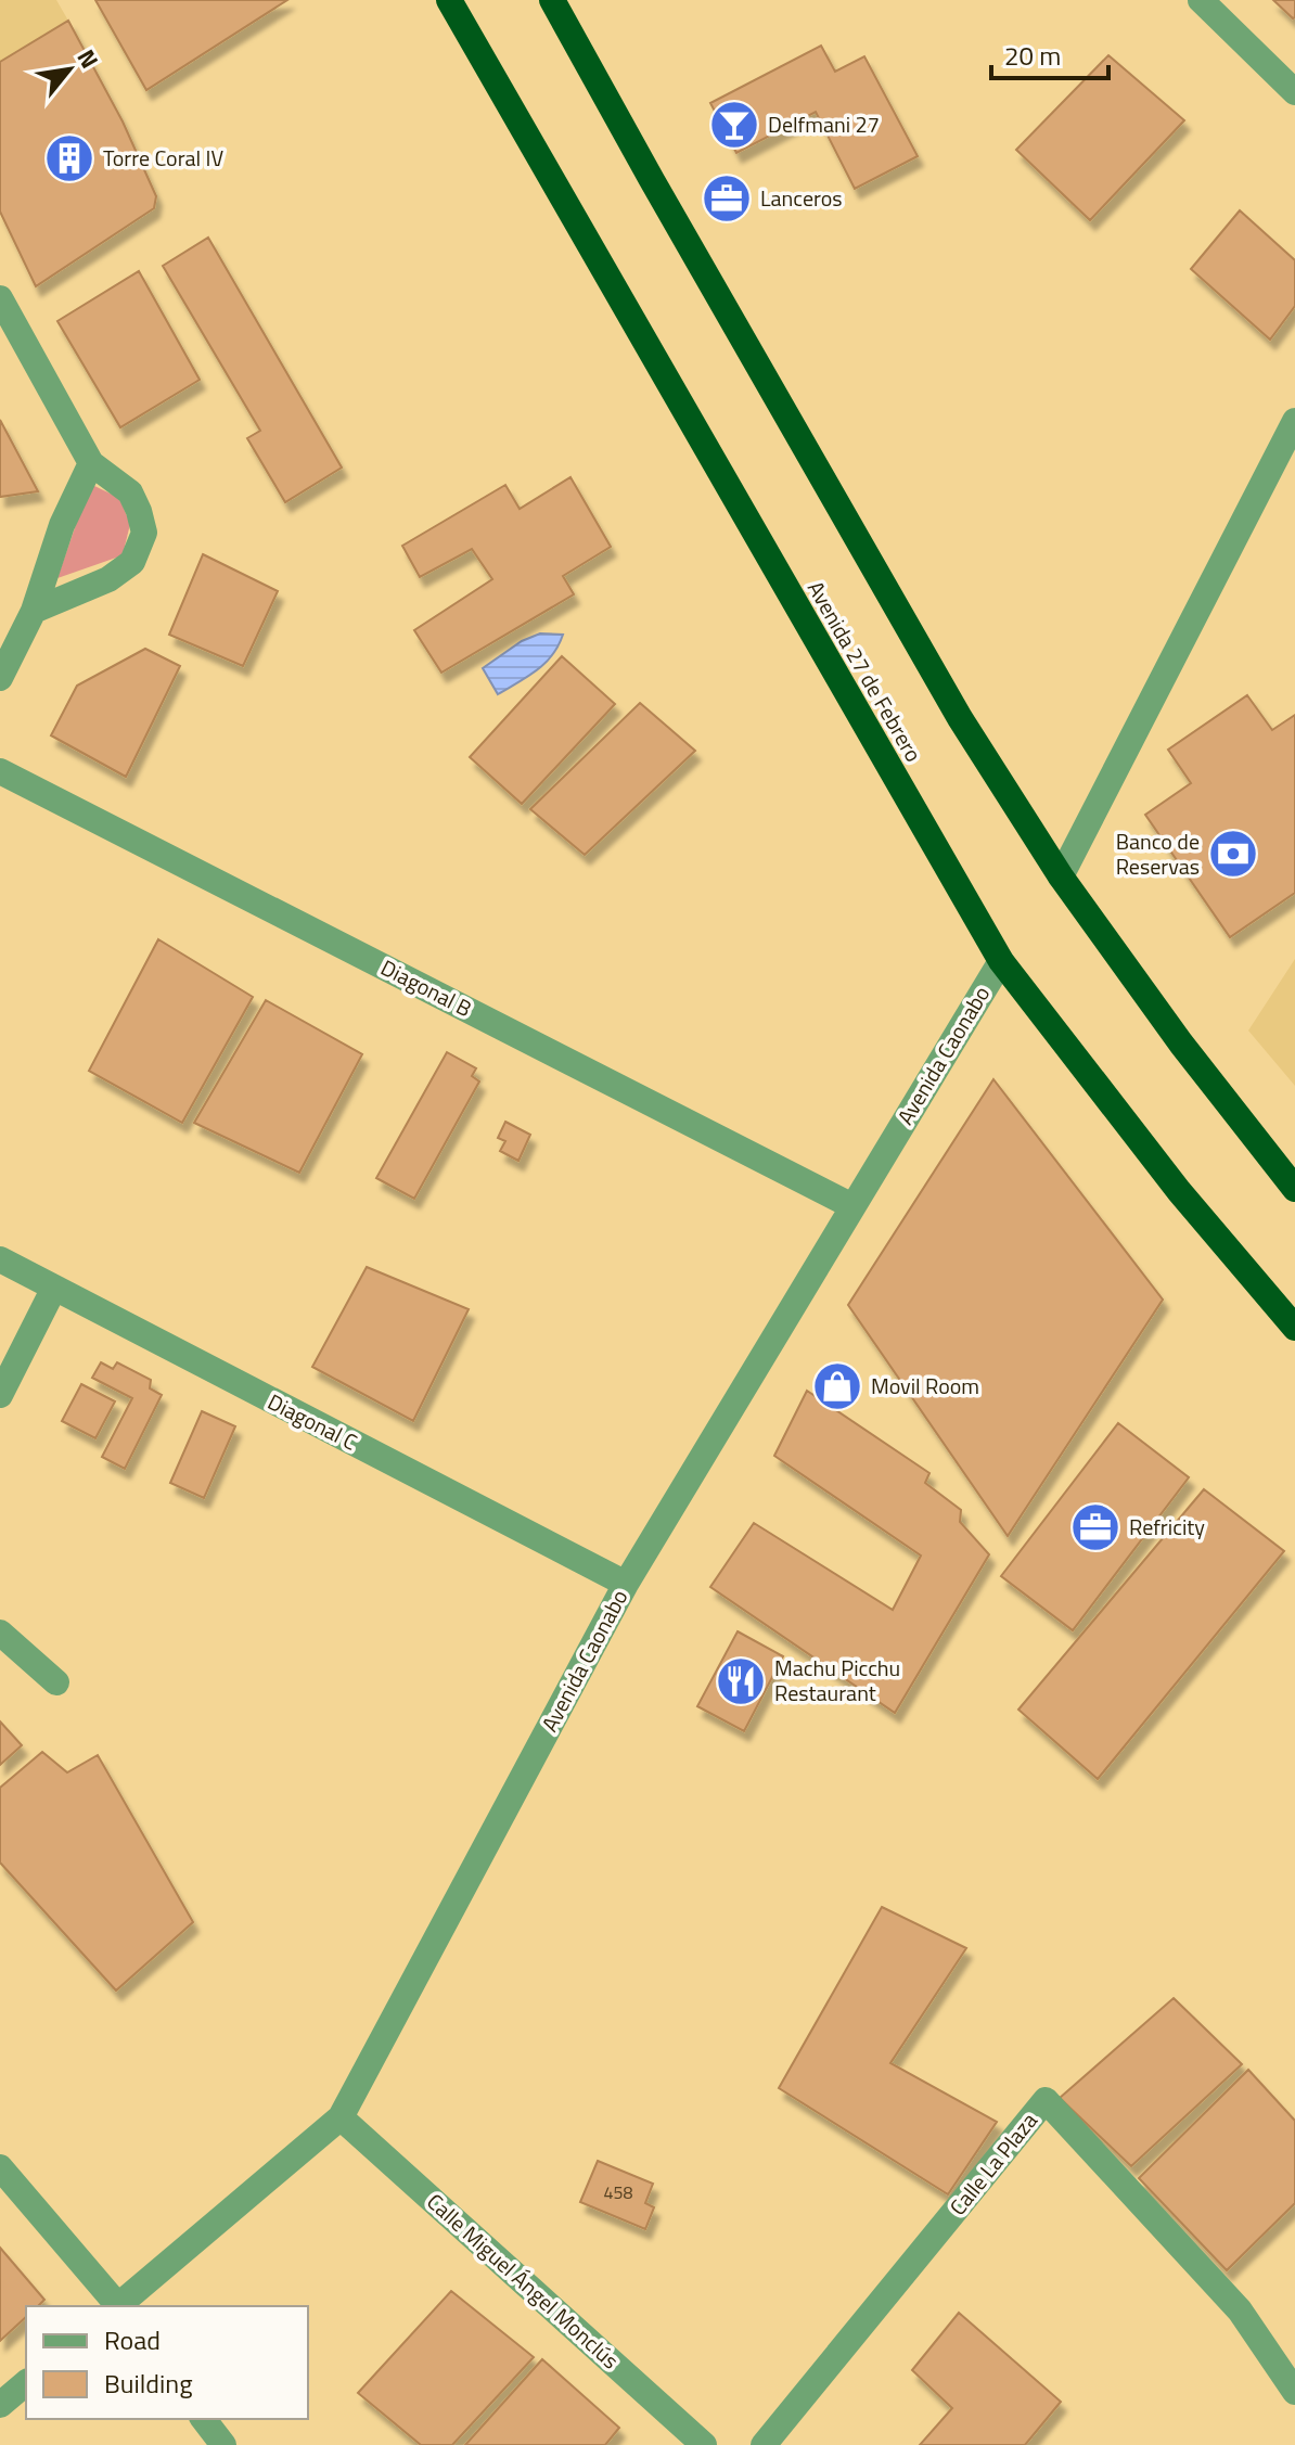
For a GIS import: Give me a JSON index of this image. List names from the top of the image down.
{
  "streets": {
    "highway": ["Avenida 27 de Febrero"],
    "street": [
      "Diagonal B",
      "Avenida Caonabo",
      "Diagonal C",
      "Calle La Plaza",
      "Calle Miguel Ángel Monclús"
    ]
  },
  "crossings": [
    ["Avenida 27 de Febrero", "Avenida Caonabo"],
    ["Diagonal B", "Avenida Caonabo"],
    ["Avenida Caonabo", "Diagonal C"],
    ["Avenida Caonabo", "Calle Miguel Ángel Monclús"]
  ],
  "places": {
    "bar": ["Delfmani 27"],
    "building": ["Torre Coral IV"],
    "office": ["Lanceros", "Refricity"],
    "bank": ["Banco de Reservas"],
    "shop": ["Movil Room"],
    "restaurant": ["Machu Picchu Restaurant"]
  },
  "house_numbers": ["458"],
  "legend": ["Road", "Building"],
  "scale_bar": "20 m",
  "north": "top right"
}
